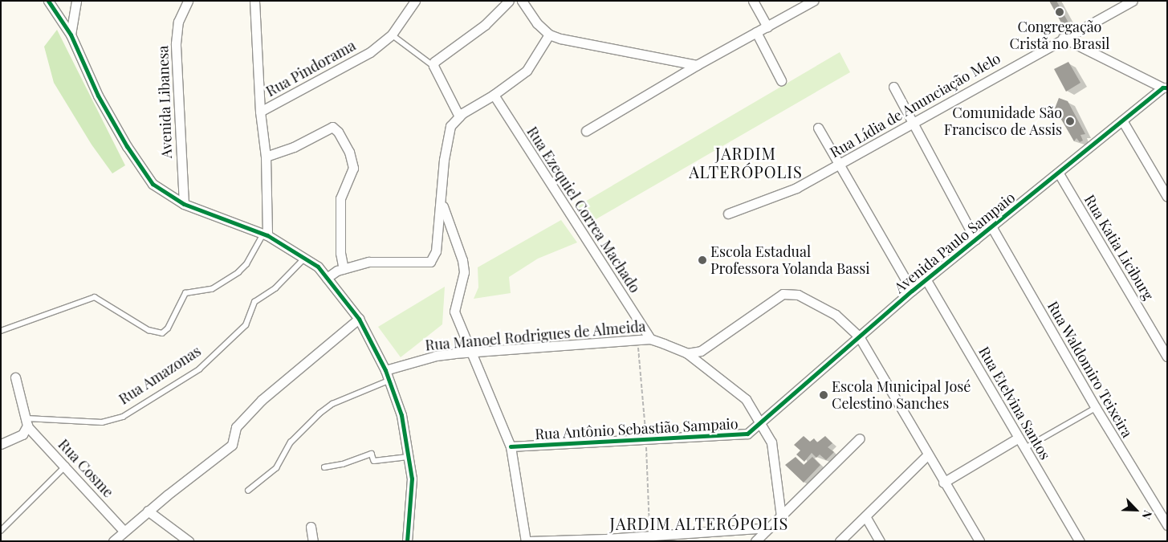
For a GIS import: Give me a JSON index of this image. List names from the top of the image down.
{
  "streets": {
    "street": [
      "Rua Pindorama",
      "Avenida Libanesa",
      "Rua Lídia de Anunciação Melo",
      "Rua Ezequiel Correa Machado",
      "Avenida Paulo Sampaio",
      "Rua Katia Liciburg",
      "Rua Manoel Rodrigues de Almeida",
      "Rua Waldomiro Teixeira",
      "Rua Etelvina Santos",
      "Rua Antônio Sebastião Sampaio",
      "Rua Cosme"
    ],
    "lane": ["Rua Amazonas"]
  },
  "crossings": [
    ["Rua Ezequiel Correa Machado", "Rua Manoel Rodrigues de Almeida"],
    ["Avenida Paulo Sampaio", "Rua Katia Liciburg"],
    ["Avenida Paulo Sampaio", "Rua Manoel Rodrigues de Almeida"],
    ["Avenida Paulo Sampaio", "Rua Waldomiro Teixeira"],
    ["Avenida Paulo Sampaio", "Rua Etelvina Santos"],
    ["Avenida Paulo Sampaio", "Rua Antônio Sebastião Sampaio"],
    ["Rua Manoel Rodrigues de Almeida", "Rua Antônio Sebastião Sampaio"],
    ["Rua Amazonas", "Rua Cosme"]
  ],
  "districts": ["JARDIM ALTERÓPOLIS", "JARDIM ALTERÓPOLIS"],
  "places": [
    "Congregação Cristã no Brasil",
    "Comunidade São Francisco de Assis",
    "Escola Estadual Professora Yolanda Bassi",
    "Escola Municipal José Celestino Sanches"
  ],
  "north": "bottom right"
}
